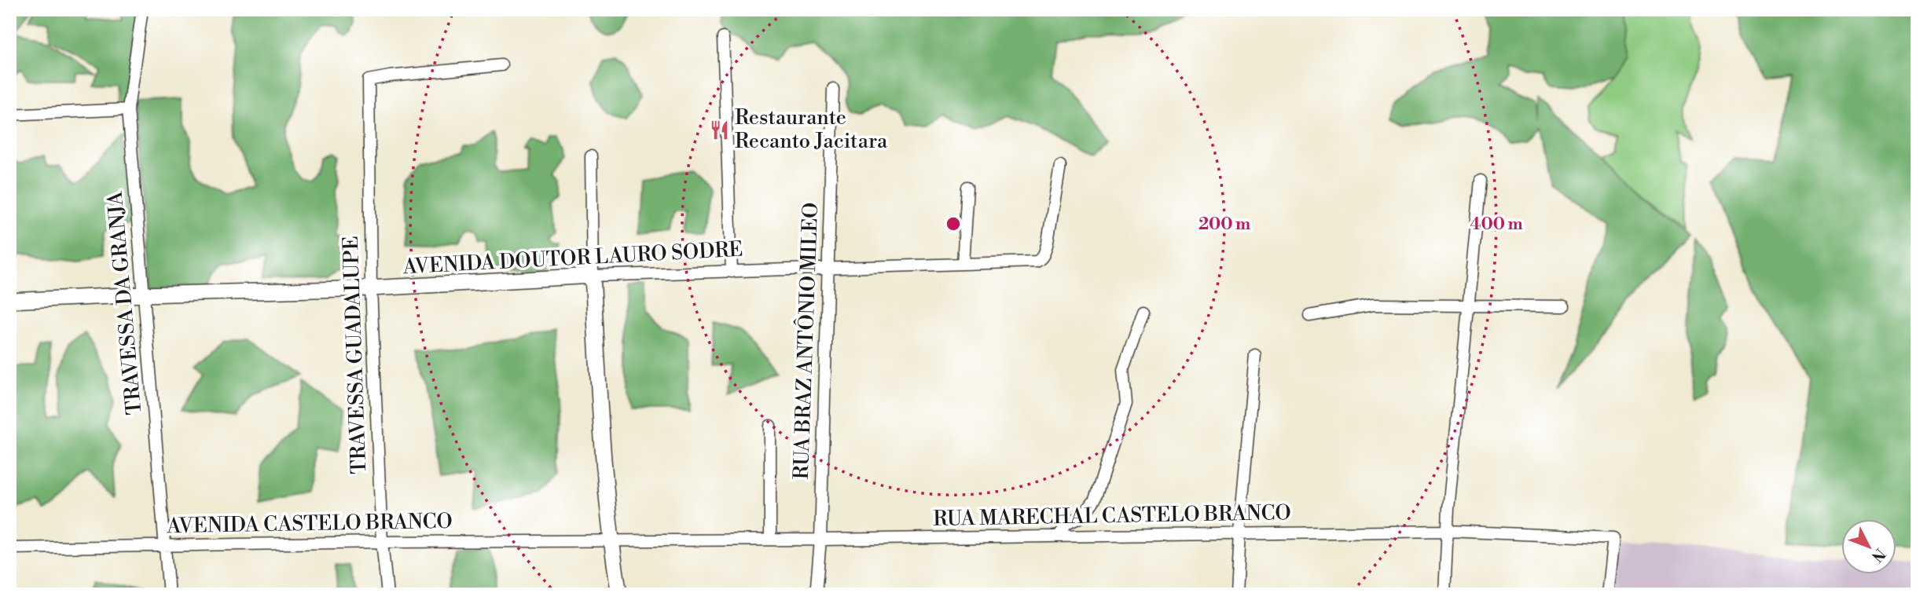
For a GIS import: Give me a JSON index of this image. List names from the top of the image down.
{
  "streets": {
    "street": [
      "AVENIDA DOUTOR LAURO SODRE",
      "TRAVESSA DA GRANJA",
      "RUA BRAZ ANTÔNIO MILEO",
      "TRAVESSA GUADALUPE",
      "RUA MARECHAL CASTELO BRANCO",
      "AVENIDA CASTELO BRANCO"
    ]
  },
  "crossings": [
    ["AVENIDA DOUTOR LAURO SODRE", "TRAVESSA DA GRANJA"],
    ["AVENIDA DOUTOR LAURO SODRE", "RUA BRAZ ANTÔNIO MILEO"],
    ["AVENIDA DOUTOR LAURO SODRE", "TRAVESSA GUADALUPE"],
    ["TRAVESSA DA GRANJA", "AVENIDA CASTELO BRANCO"],
    ["RUA BRAZ ANTÔNIO MILEO", "RUA MARECHAL CASTELO BRANCO"],
    ["TRAVESSA GUADALUPE", "AVENIDA CASTELO BRANCO"],
    ["RUA MARECHAL CASTELO BRANCO", "AVENIDA CASTELO BRANCO"]
  ],
  "places": {
    "restaurant": ["Restaurante Recanto Jacitara"]
  },
  "north": "bottom right",
  "rings": ["200 m", "400 m"]
}
